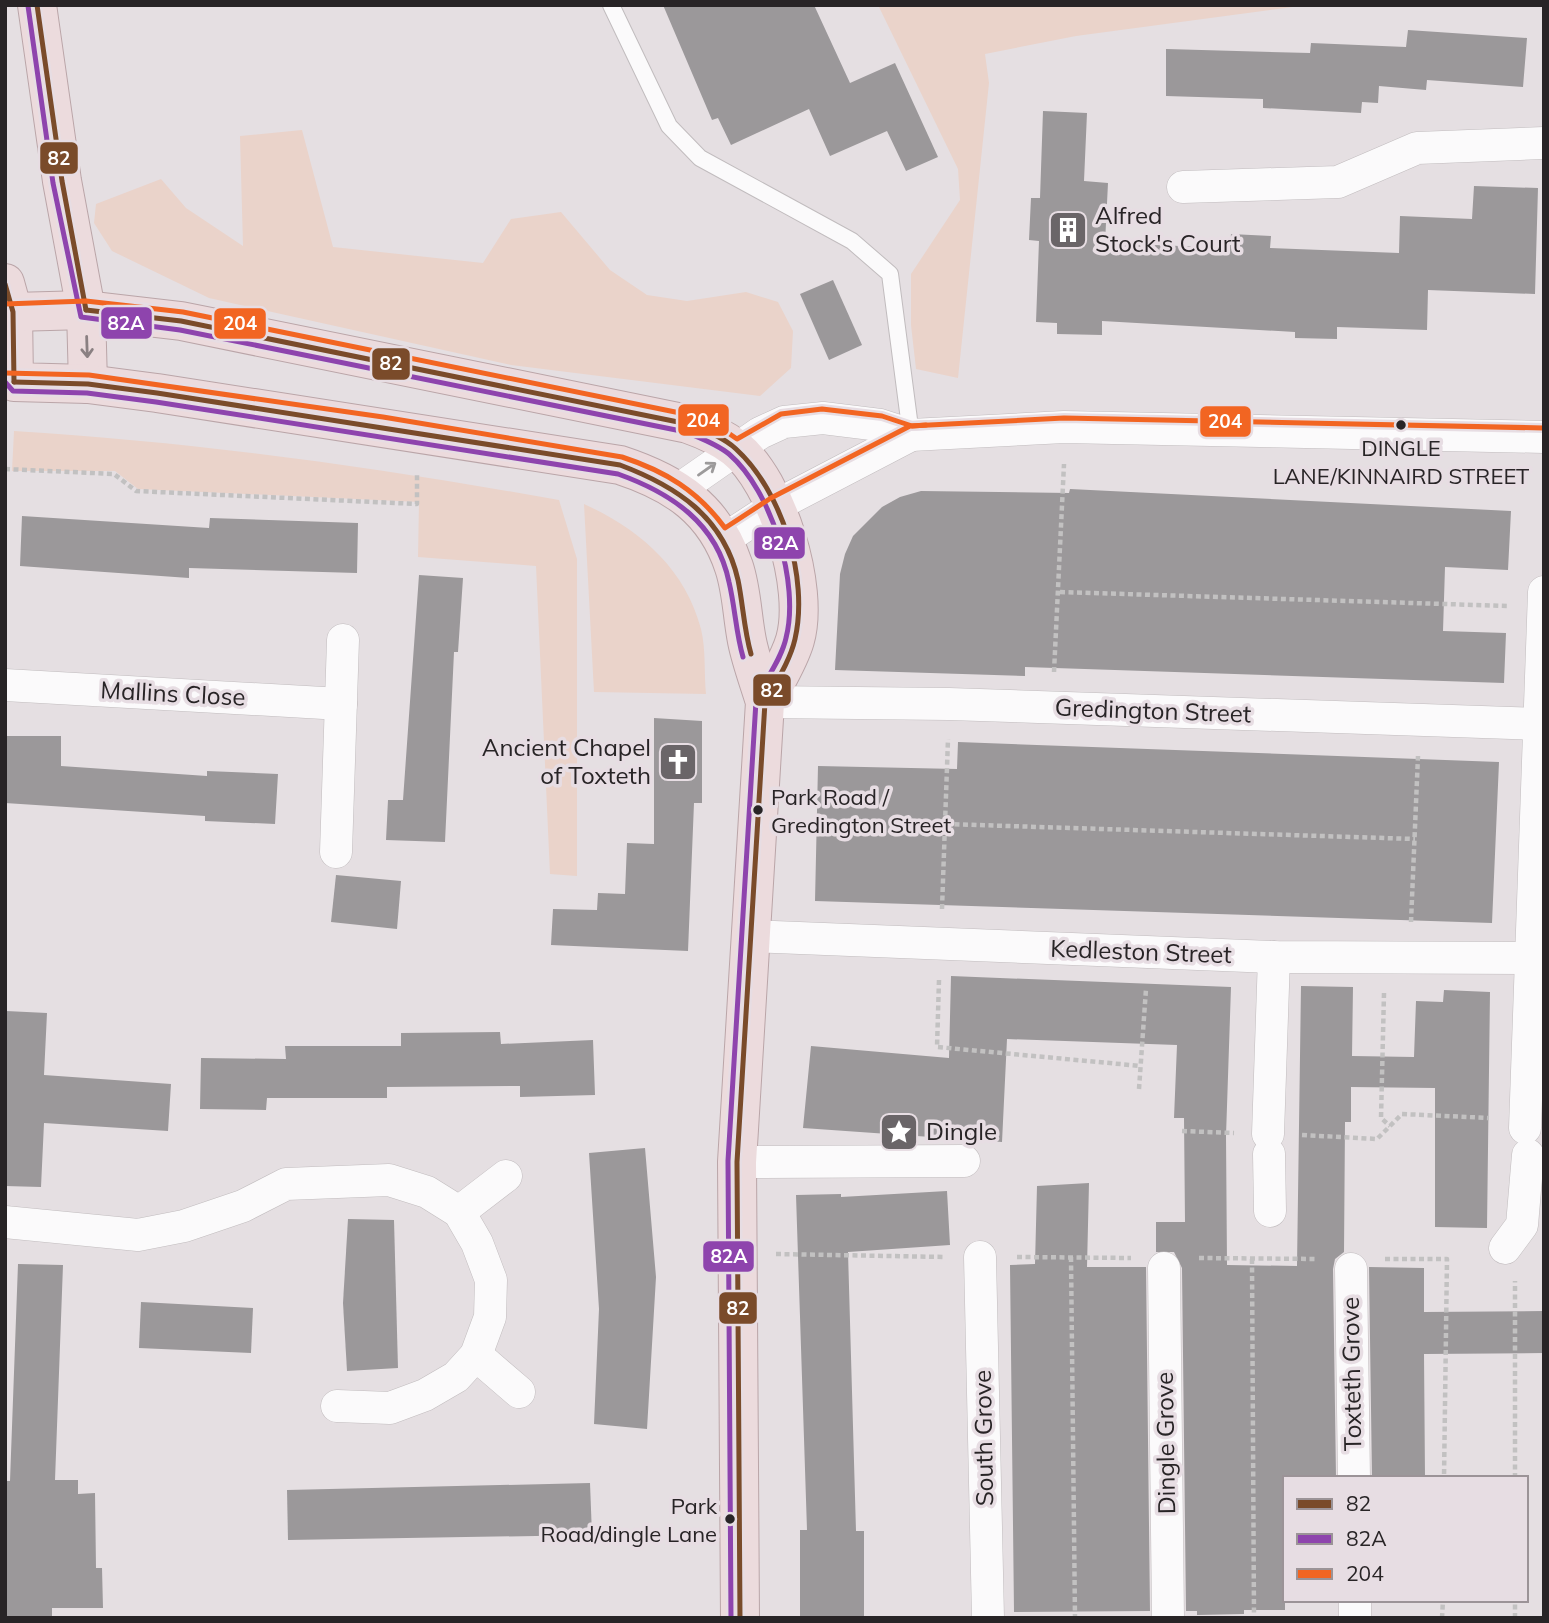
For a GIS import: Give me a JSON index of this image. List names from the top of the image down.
{
  "streets": {
    "street": [
      "Mallins Close",
      "Gredington Street",
      "Kedleston Street",
      "Toxteth Grove",
      "South Grove",
      "Dingle Grove"
    ]
  },
  "places": {
    "building": ["Alfred Stock's Court"],
    "other": ["DINGLE LANE/KINNAIRD STREET", "Park Road / Gredington Street", "Park Road/dingle Lane"],
    "church": ["Ancient Chapel of Toxteth"],
    "place": ["Dingle"]
  },
  "lines": ["transit line 82", "transit line 82A", "transit line 204"],
  "legend": ["82", "82A", "204"]
}
